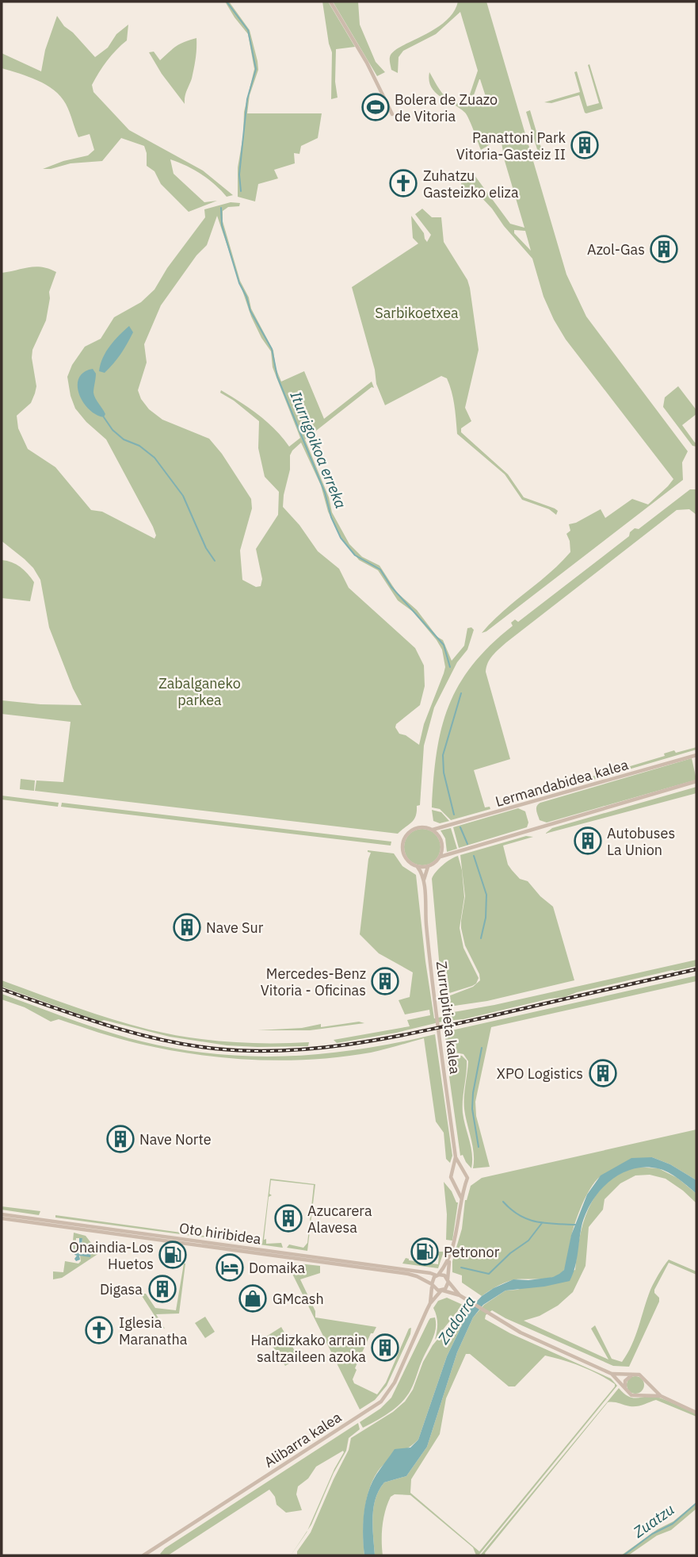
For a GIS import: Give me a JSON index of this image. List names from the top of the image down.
{
  "streets": {
    "street": [
      "Lermandabidea kalea",
      "Zurrupitieta kalea",
      "Oto hiribidea",
      "Alibarra kalea"
    ]
  },
  "crossings": [
    ["Lermandabidea kalea", "Zurrupitieta kalea"],
    ["Oto hiribidea", "Alibarra kalea"]
  ],
  "water": ["Iturrigoikoa erreka", "Zadorra", "Zuatzu"],
  "parks": ["Sarbikoetxea", "Zabalganeko parkea"],
  "places": {
    "sports": ["Bolera de Zuazo de Vitoria"],
    "building": [
      "Panattoni Park Vitoria-Gasteiz II",
      "Azol-Gas",
      "Autobuses La Union",
      "Nave Sur",
      "Mercedes-Benz Vitoria - Oficinas",
      "XPO Logistics",
      "Nave Norte",
      "Azucarera Alavesa",
      "Digasa",
      "Handizkako arrain saltzaileen azoka"
    ],
    "church": ["Zuhatzu Gasteizko eliza", "Iglesia Maranatha"],
    "fuel station": ["Petronor", "Onaindia-Los Huetos"],
    "hotel": ["Domaika"],
    "shop": ["GMcash"]
  }
}
